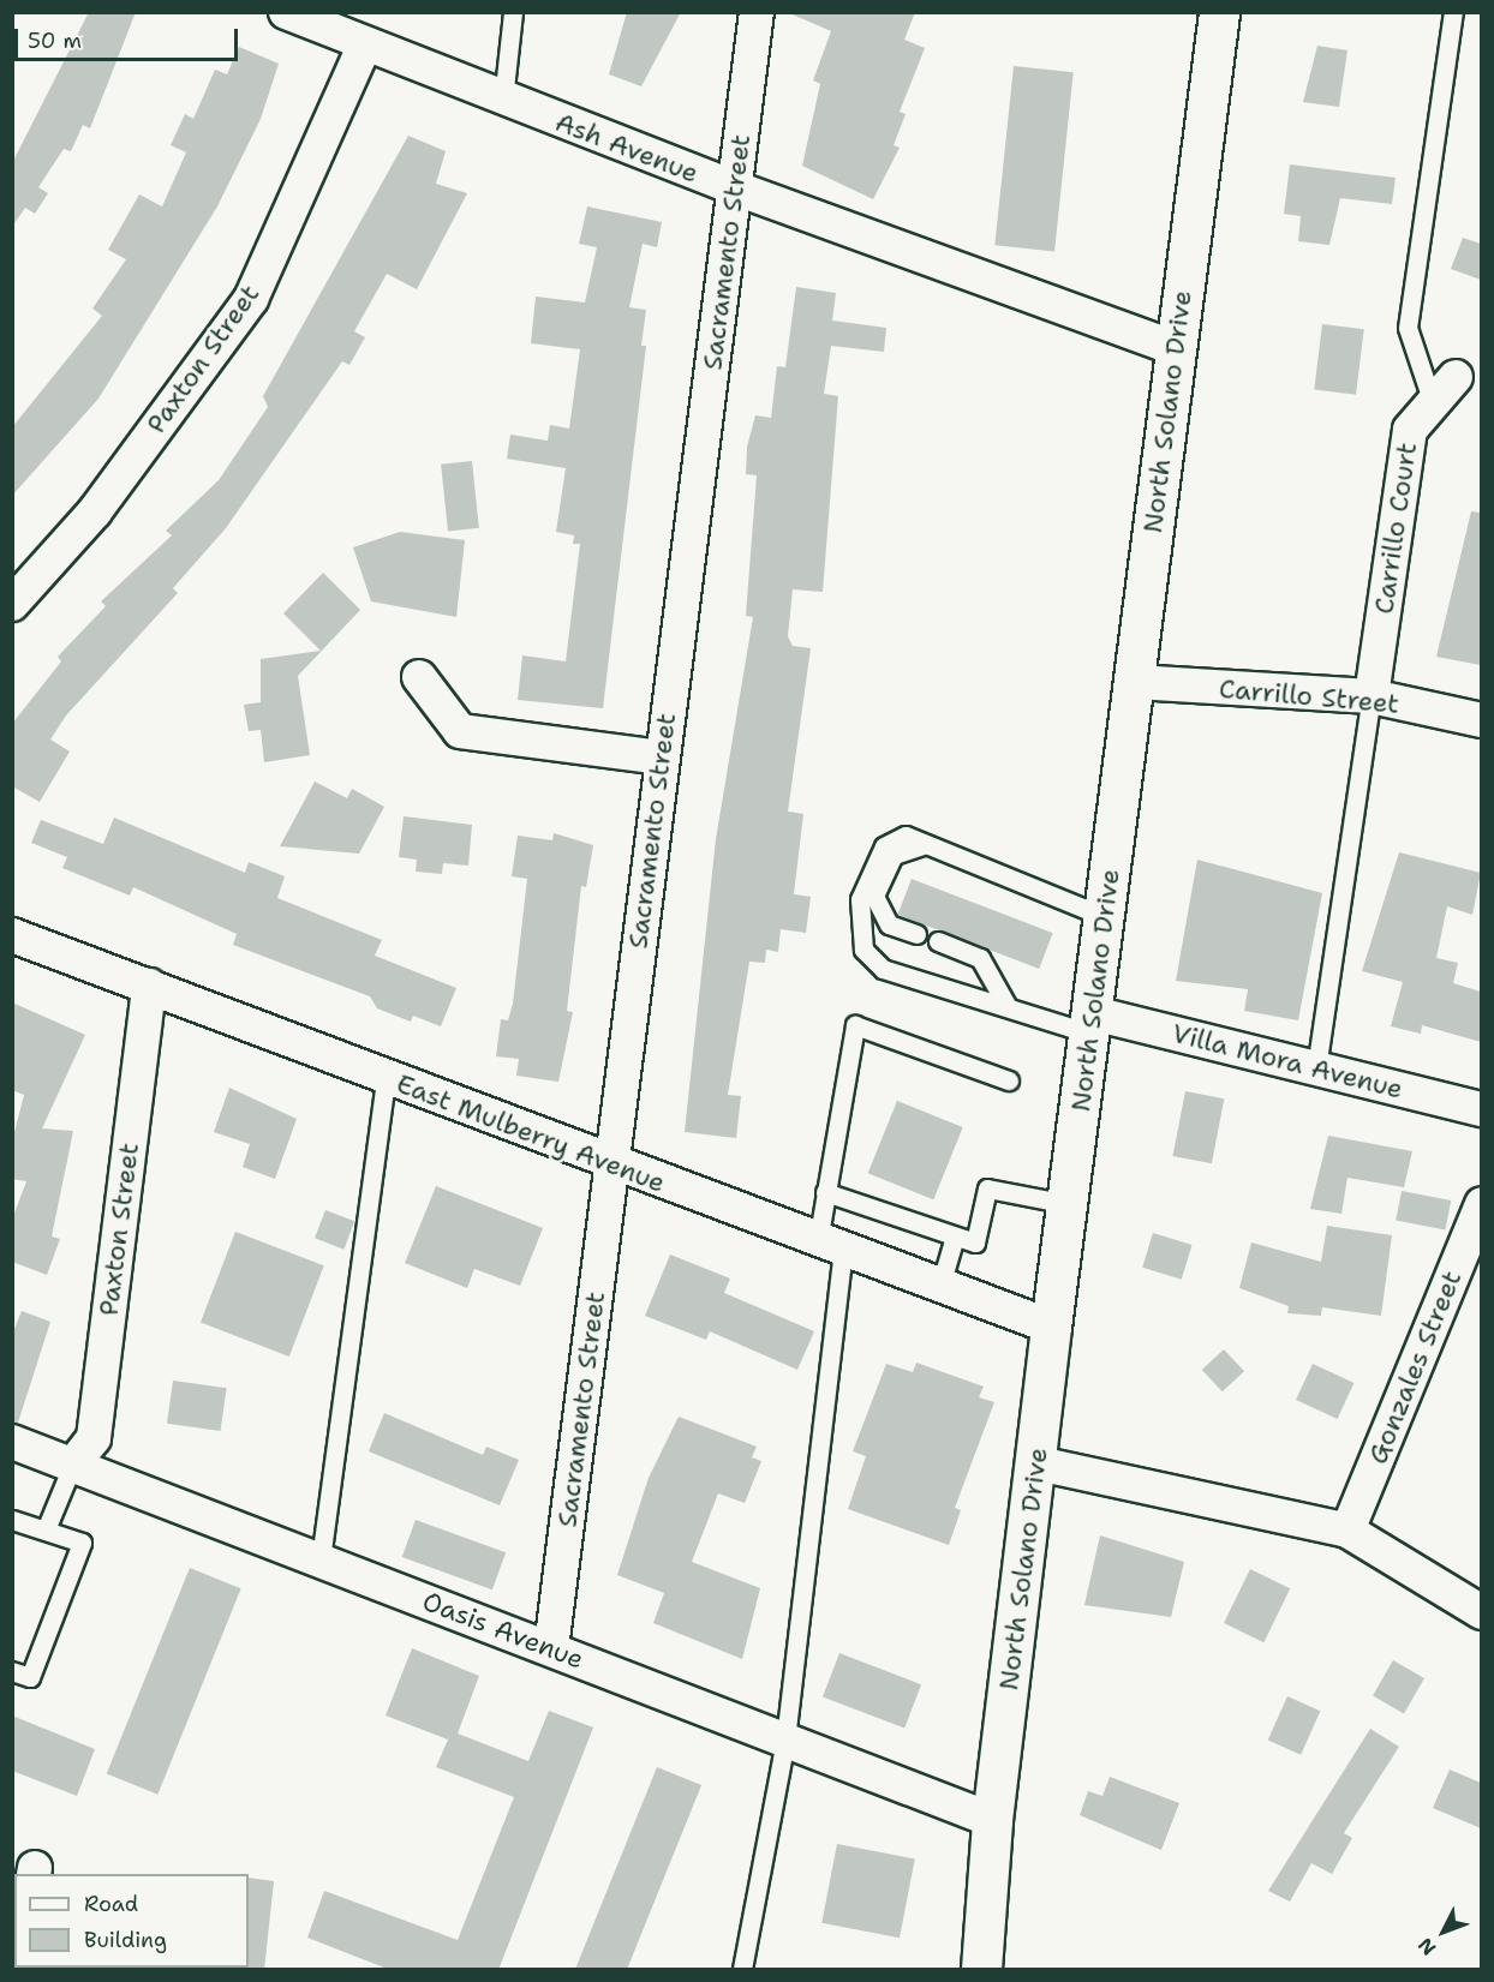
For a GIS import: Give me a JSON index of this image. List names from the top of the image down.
{
  "streets": {
    "main road": ["North Solano Drive"],
    "street": [
      "Ash Avenue",
      "Sacramento Street",
      "Paxton Street",
      "Carrillo Court",
      "Carrillo Street",
      "Villa Mora Avenue",
      "East Mulberry Avenue",
      "Gonzales Street",
      "Oasis Avenue"
    ]
  },
  "crossings": [
    ["Ash Avenue", "Sacramento Street"],
    ["Ash Avenue", "Paxton Street"],
    ["Ash Avenue", "North Solano Drive"],
    ["Sacramento Street", "East Mulberry Avenue"],
    ["Sacramento Street", "Oasis Avenue"],
    ["Paxton Street", "East Mulberry Avenue"],
    ["Paxton Street", "Oasis Avenue"],
    ["North Solano Drive", "Carrillo Street"],
    ["North Solano Drive", "Villa Mora Avenue"],
    ["North Solano Drive", "East Mulberry Avenue"],
    ["North Solano Drive", "Oasis Avenue"],
    ["Carrillo Court", "Carrillo Street"]
  ],
  "legend": ["Road", "Building"],
  "scale_bar": "50 m",
  "north": "bottom left"
}
